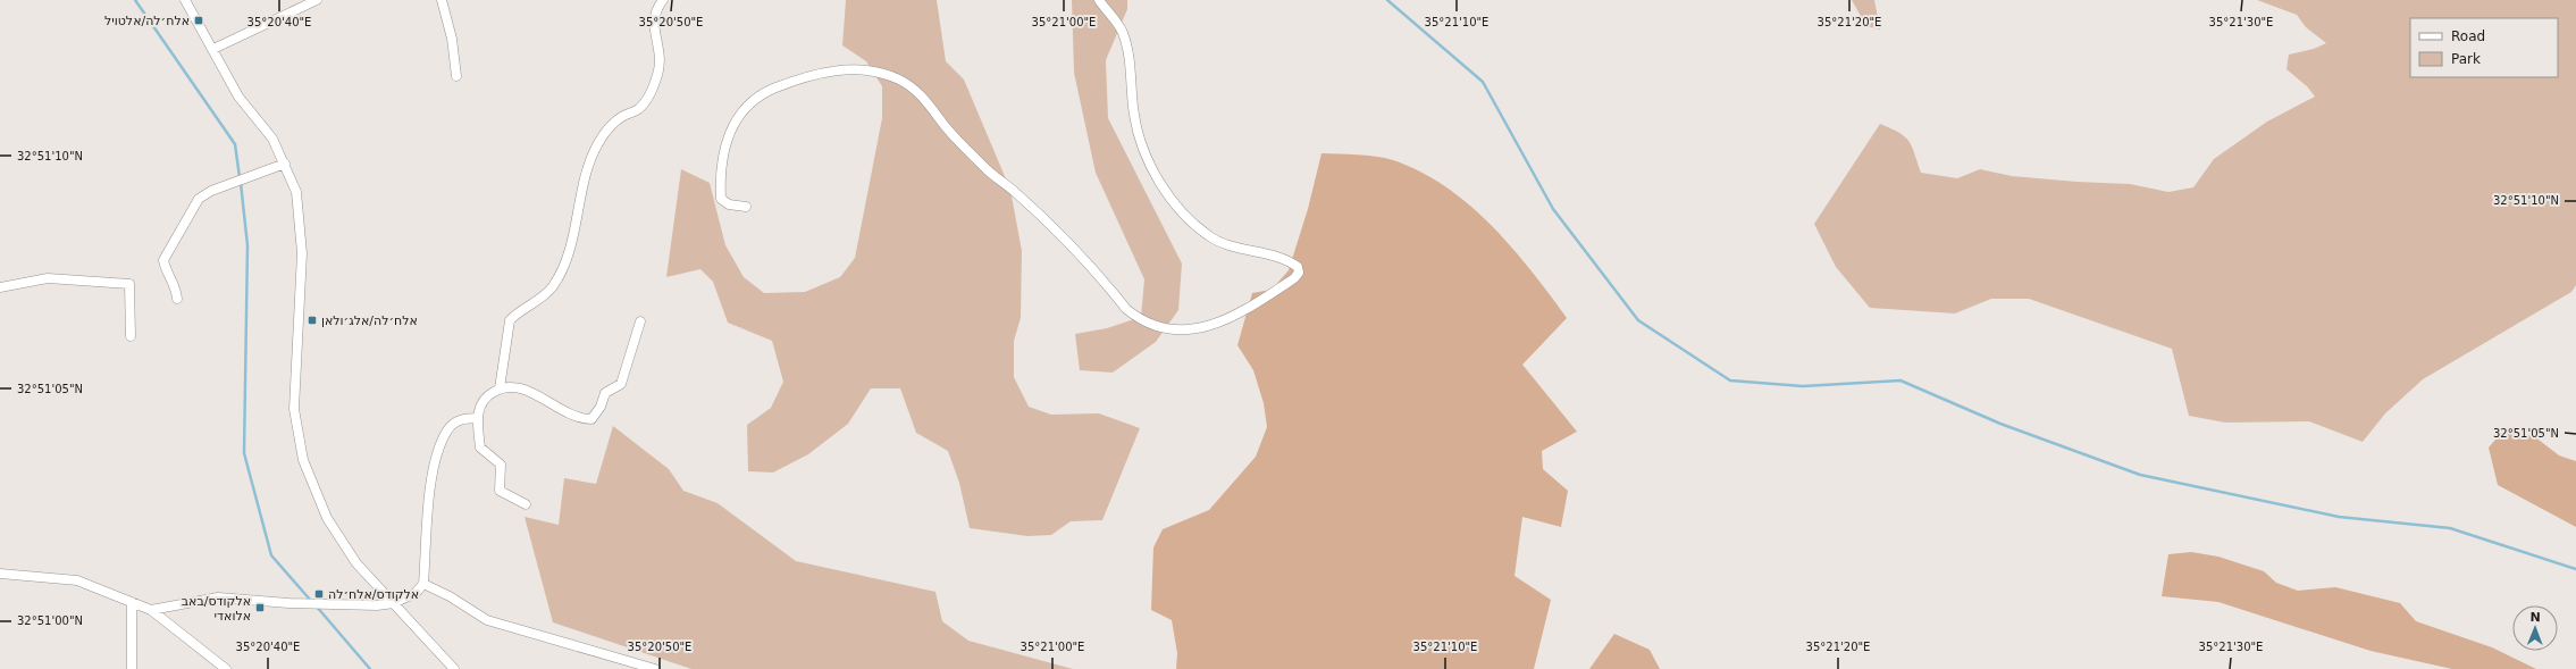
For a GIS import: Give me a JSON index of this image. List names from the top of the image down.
{
  "places": {
    "transit": [
      "אלח׳לה/אלטויל",
      "אלח׳לה/אלג׳ולאן",
      "אלקודס/אלח׳לה",
      "אלקודס/באב אלואדי"
    ]
  },
  "legend": ["Road", "Park"],
  "north": "top",
  "coordinates": [
    "35°20'40\"E",
    "35°20'50\"E",
    "35°21'00\"E",
    "35°21'10\"E",
    "35°21'20\"E",
    "35°21'30\"E",
    "32°51'10\"N",
    "32°51'05\"N",
    "32°51'00\"N"
  ]
}
